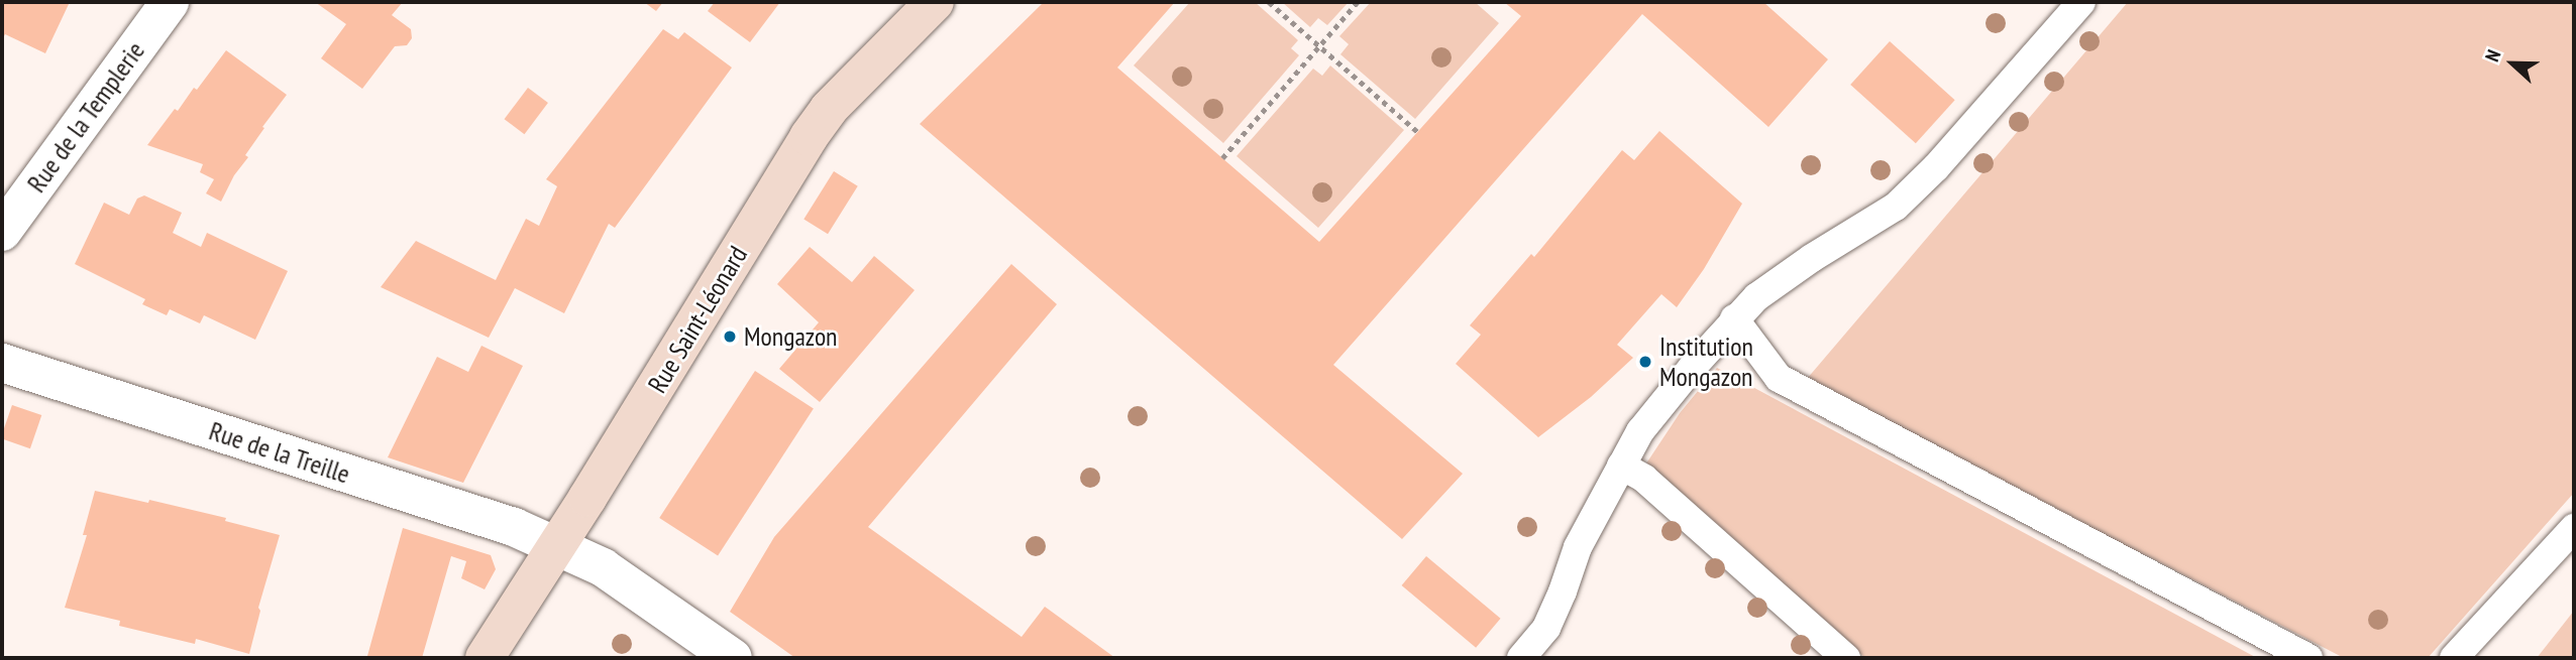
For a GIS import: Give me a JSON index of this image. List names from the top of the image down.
{
  "streets": {
    "street": ["Rue de la Templerie", "Rue Saint-Léonard", "Rue de la Treille"]
  },
  "crossings": [
    ["Rue Saint-Léonard", "Rue de la Treille"]
  ],
  "places": ["Mongazon", "Institution Mongazon"],
  "north": "left"
}
